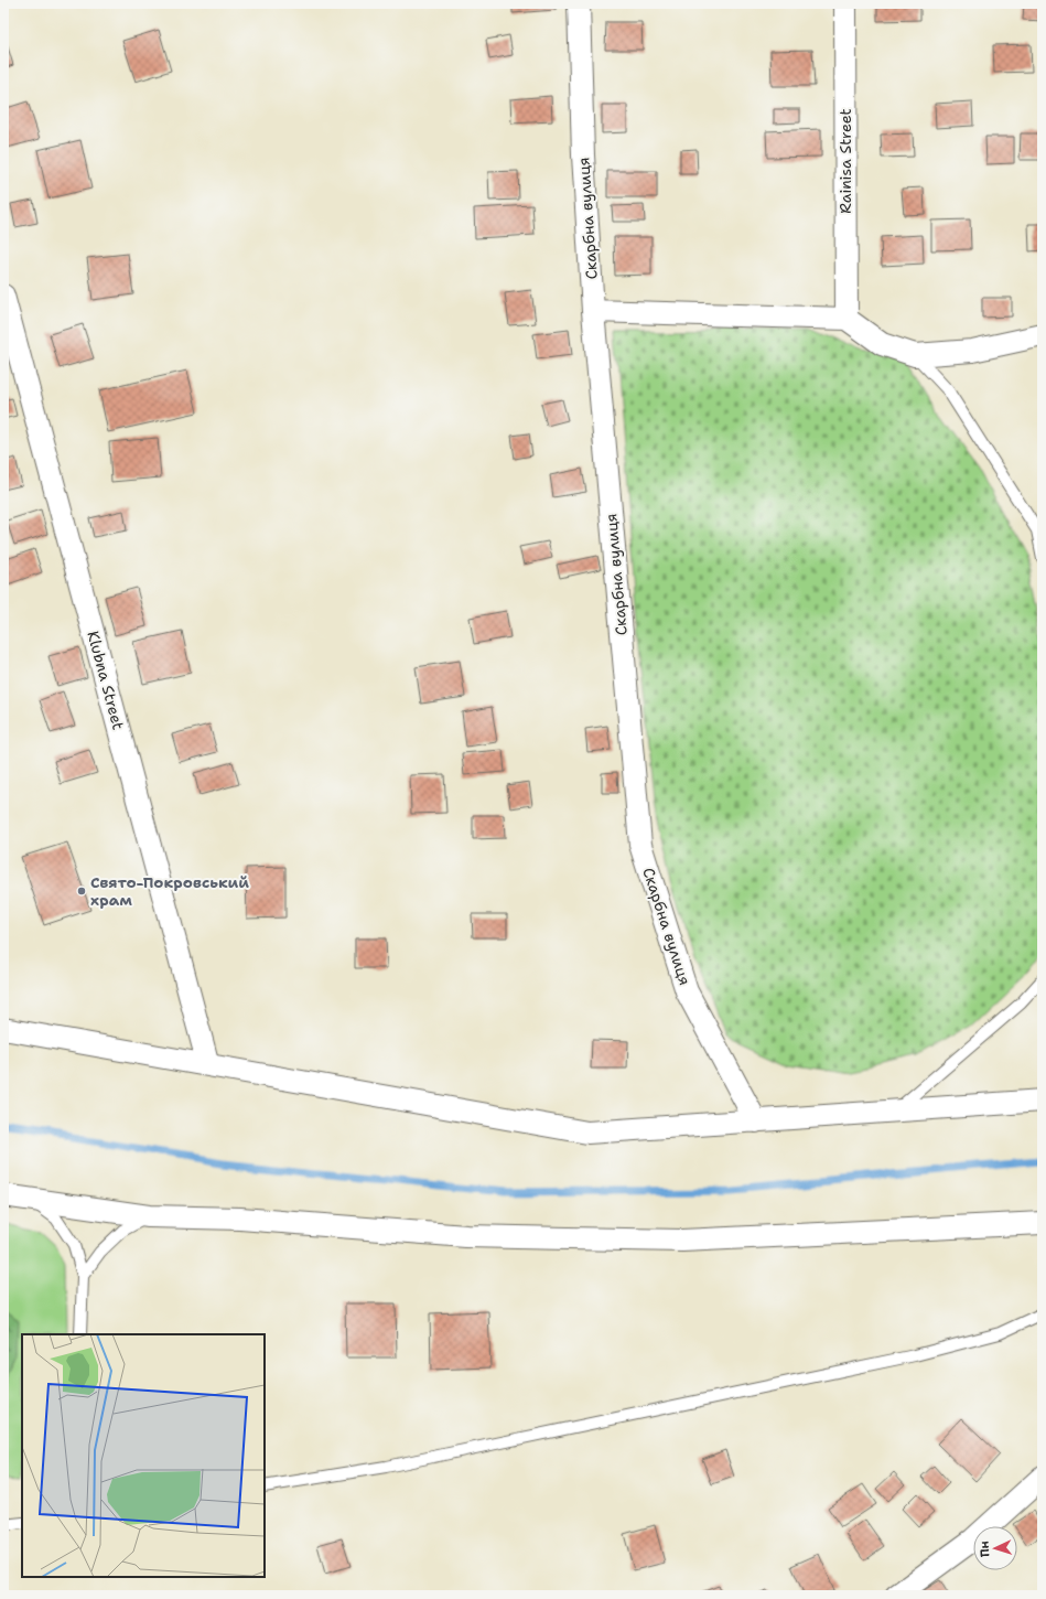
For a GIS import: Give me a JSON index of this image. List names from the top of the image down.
{
  "streets": {
    "street": ["Rainisa Street", "Скарбна вулиця", "Klubna Street"]
  },
  "places": ["Свято-Покровський храм"],
  "north": "left"
}
